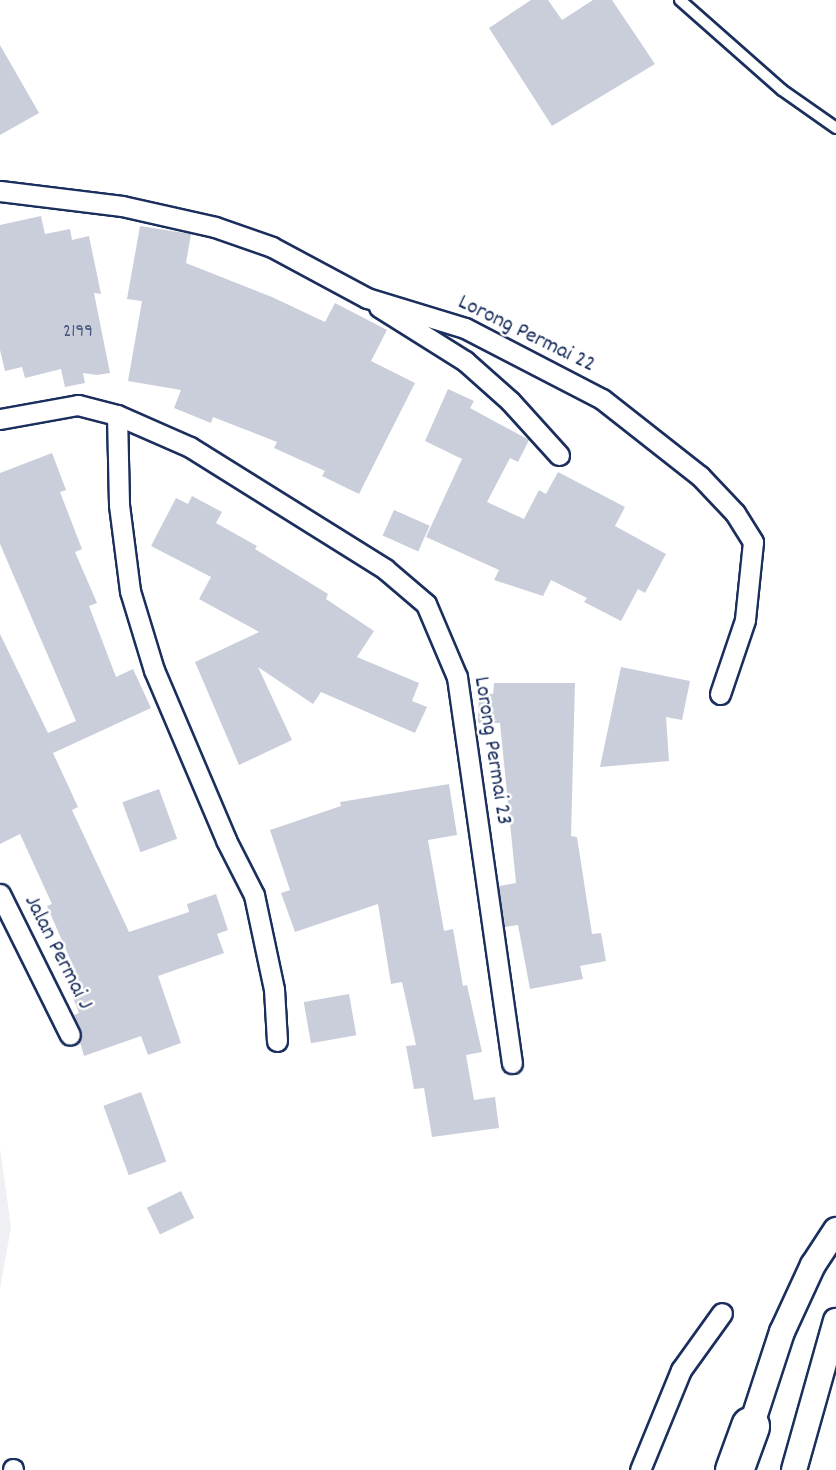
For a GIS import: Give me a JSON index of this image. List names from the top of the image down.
{
  "streets": {
    "street": ["Lorong Permai 22", "Lorong Permai 23", "Jalan Permai J"]
  },
  "house_numbers": ["2199"]
}
